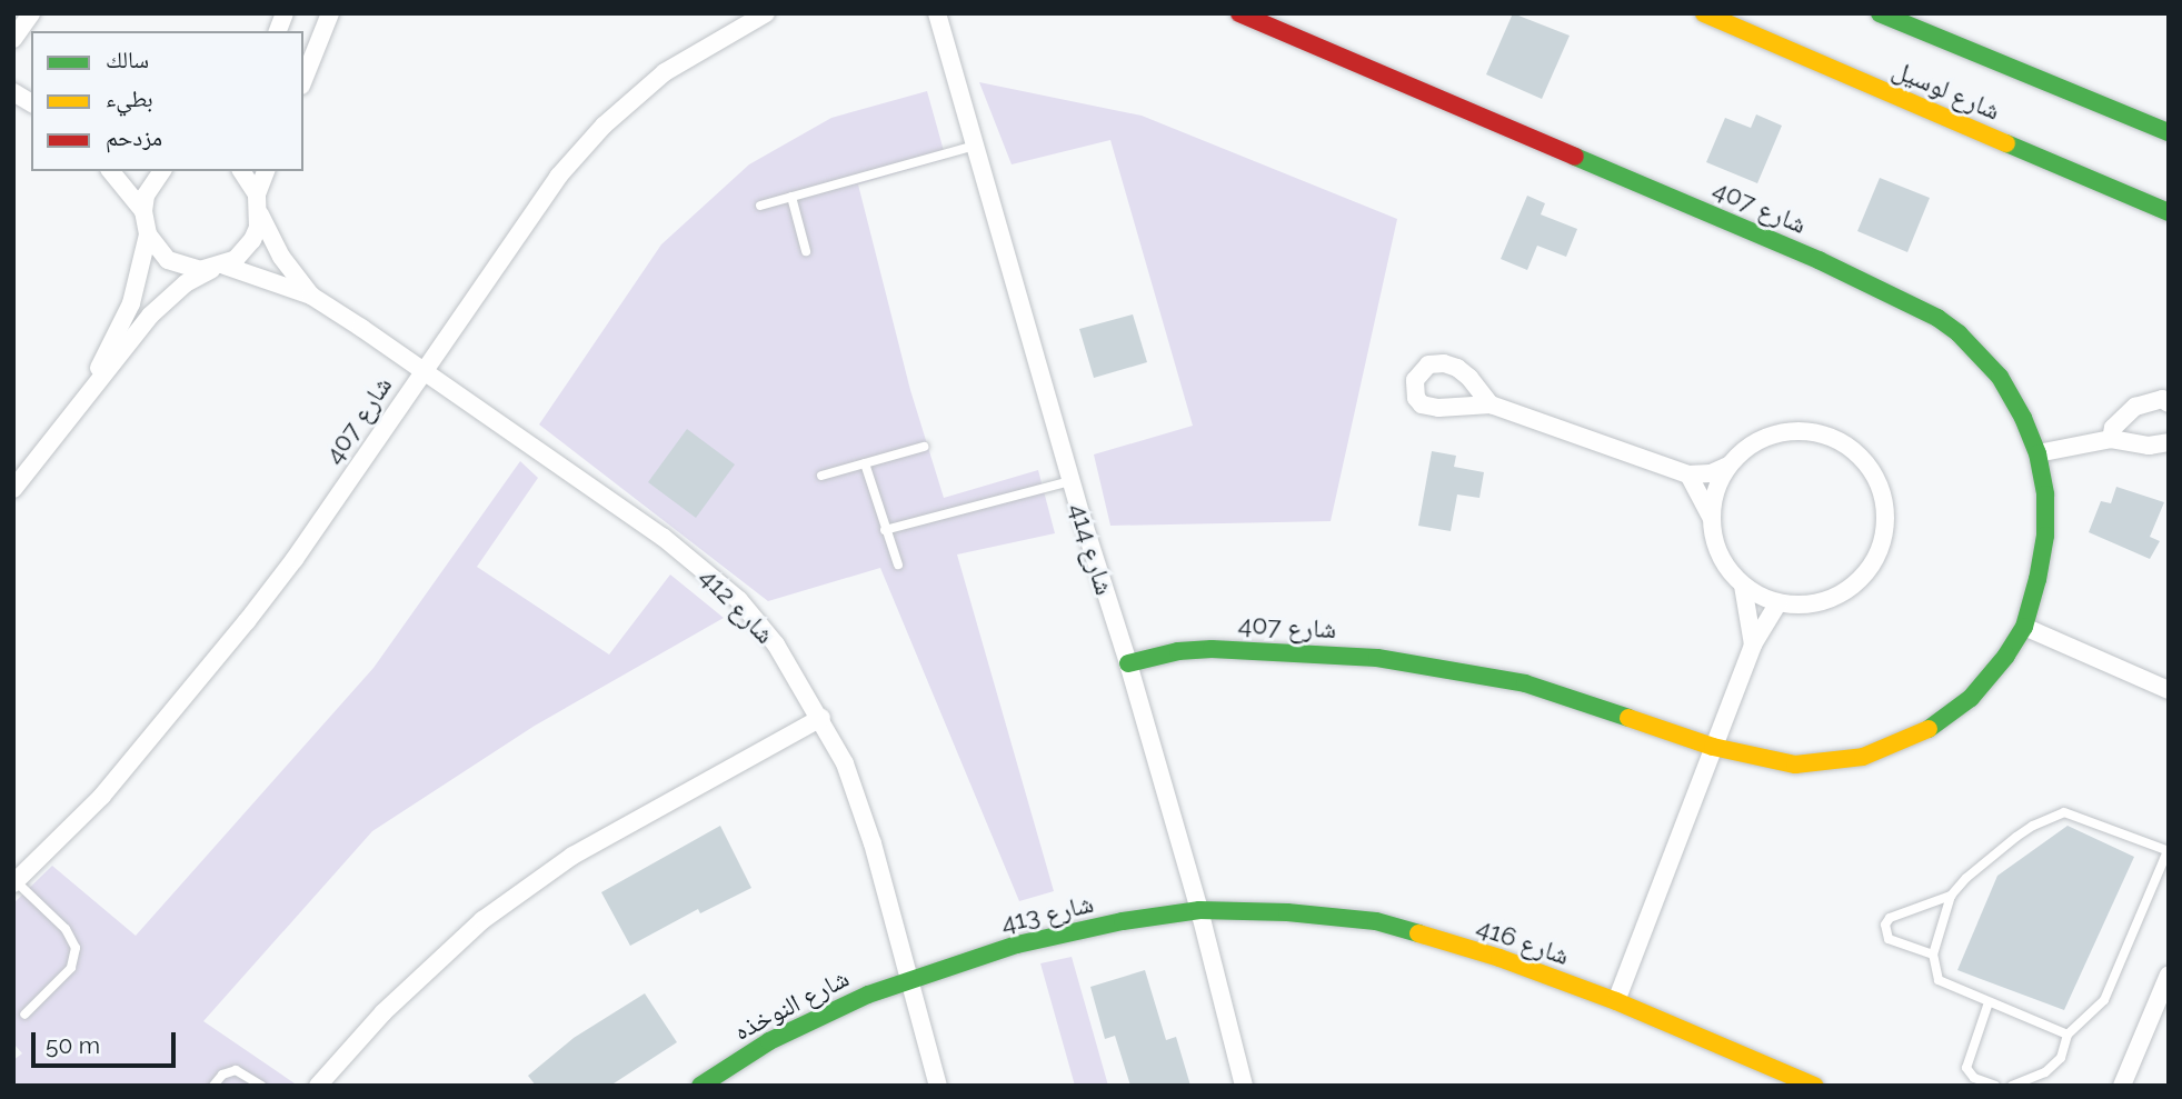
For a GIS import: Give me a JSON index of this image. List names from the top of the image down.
{
  "streets": {
    "street": [
      "شارع لوسيل",
      "شارع 407",
      "شارع 414",
      "شارع 412",
      "شارع 413",
      "شارع 416",
      "شارع النوخذه"
    ]
  },
  "crossings": [
    ["شارع 407", "شارع 414"],
    ["شارع 407", "شارع 412"],
    ["شارع 414", "شارع 413"],
    ["شارع 414", "شارع 416"],
    ["شارع 412", "شارع 413"],
    ["شارع 412", "شارع النوخذه"],
    ["شارع 413", "شارع 416"],
    ["شارع 413", "شارع النوخذه"]
  ],
  "legend": ["سالك", "بطيء", "مزدحم"],
  "scale_bar": "50 m"
}
